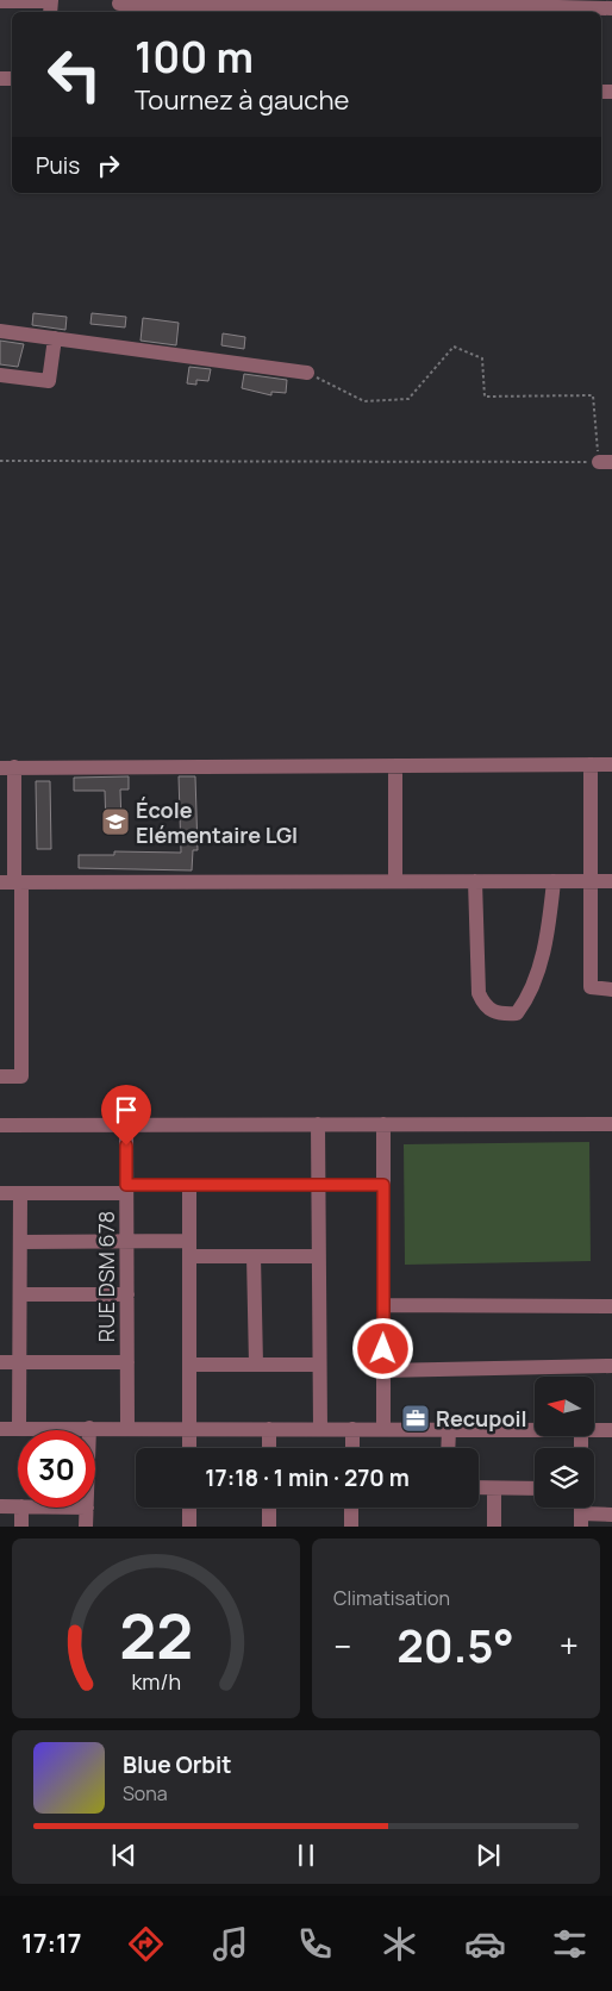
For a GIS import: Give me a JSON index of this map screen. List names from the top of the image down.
{
  "streets": {
    "street": ["RUE DSM 678"]
  },
  "places": {
    "school or university": ["École Elémentaire LGI"],
    "office": ["Recupoil"]
  },
  "north": "left",
  "page": {
    "turn": ["100 m", "Tournez à gauche"],
    "then": "Puis",
    "limit": "30",
    "trip": "17:18 · 1 min · 270 m",
    "tile": "Climatisation",
    "heat": ["−", "20.5°", "+"],
    "song": ["Blue Orbit", "Sona"],
    "tabs": "17:17",
    "gauge": ["22", "km/h"]
  }
}
